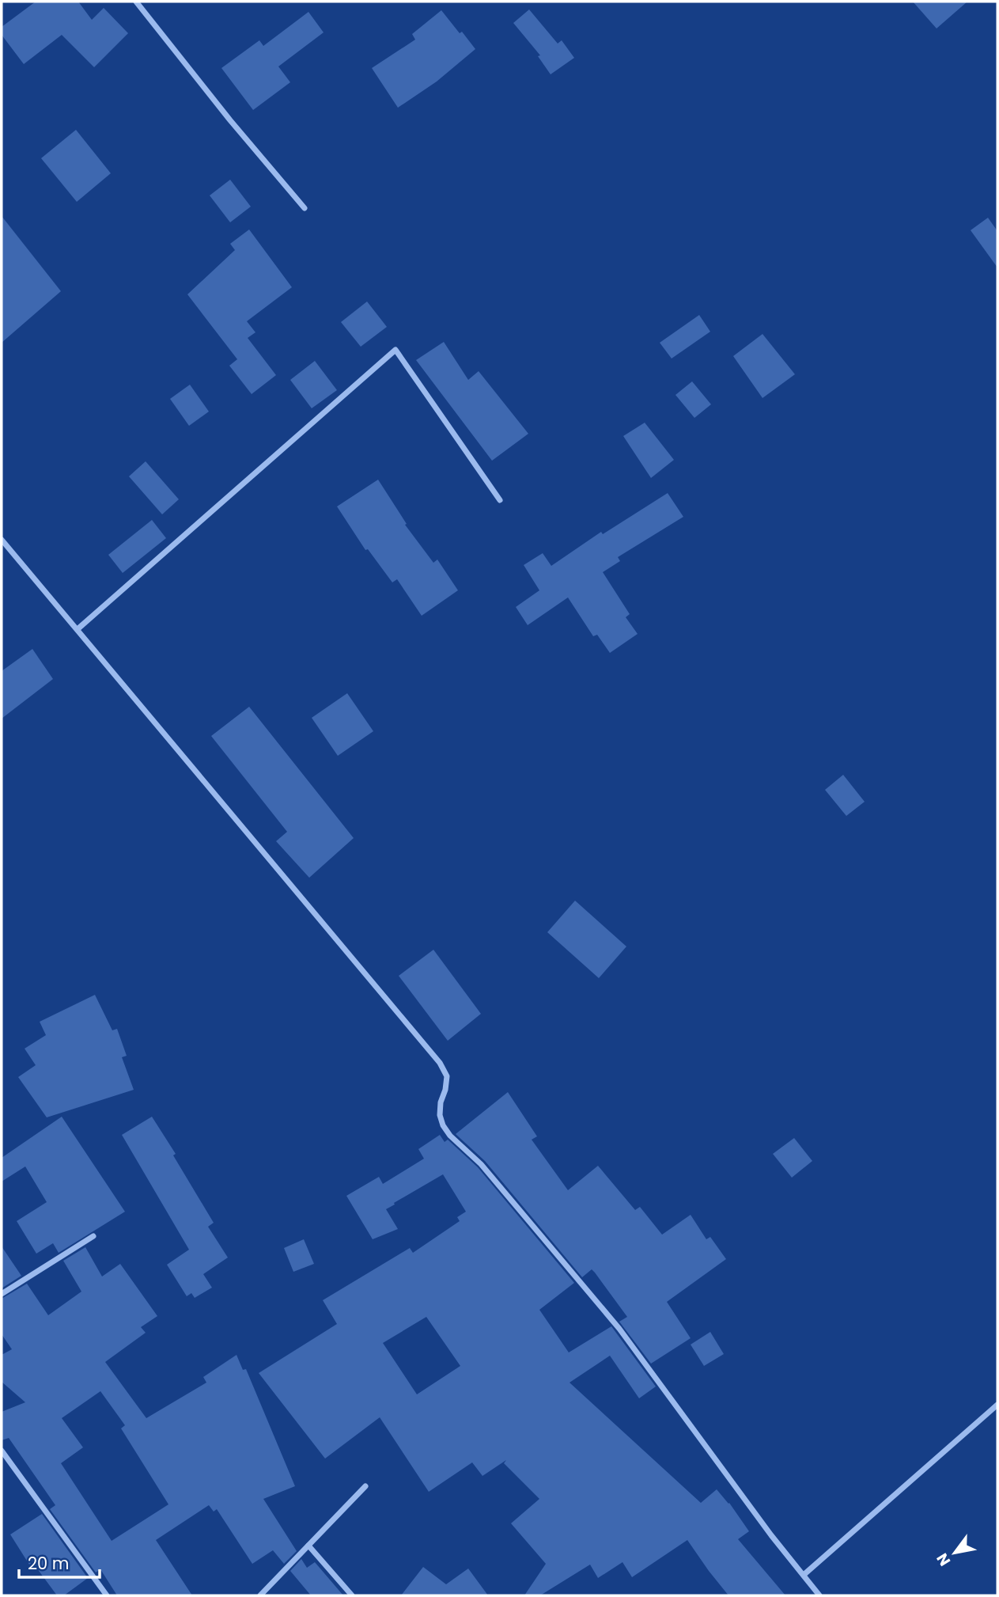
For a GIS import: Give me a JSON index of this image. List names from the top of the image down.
{
  "scale_bar": "20 m",
  "north": "bottom left"
}
